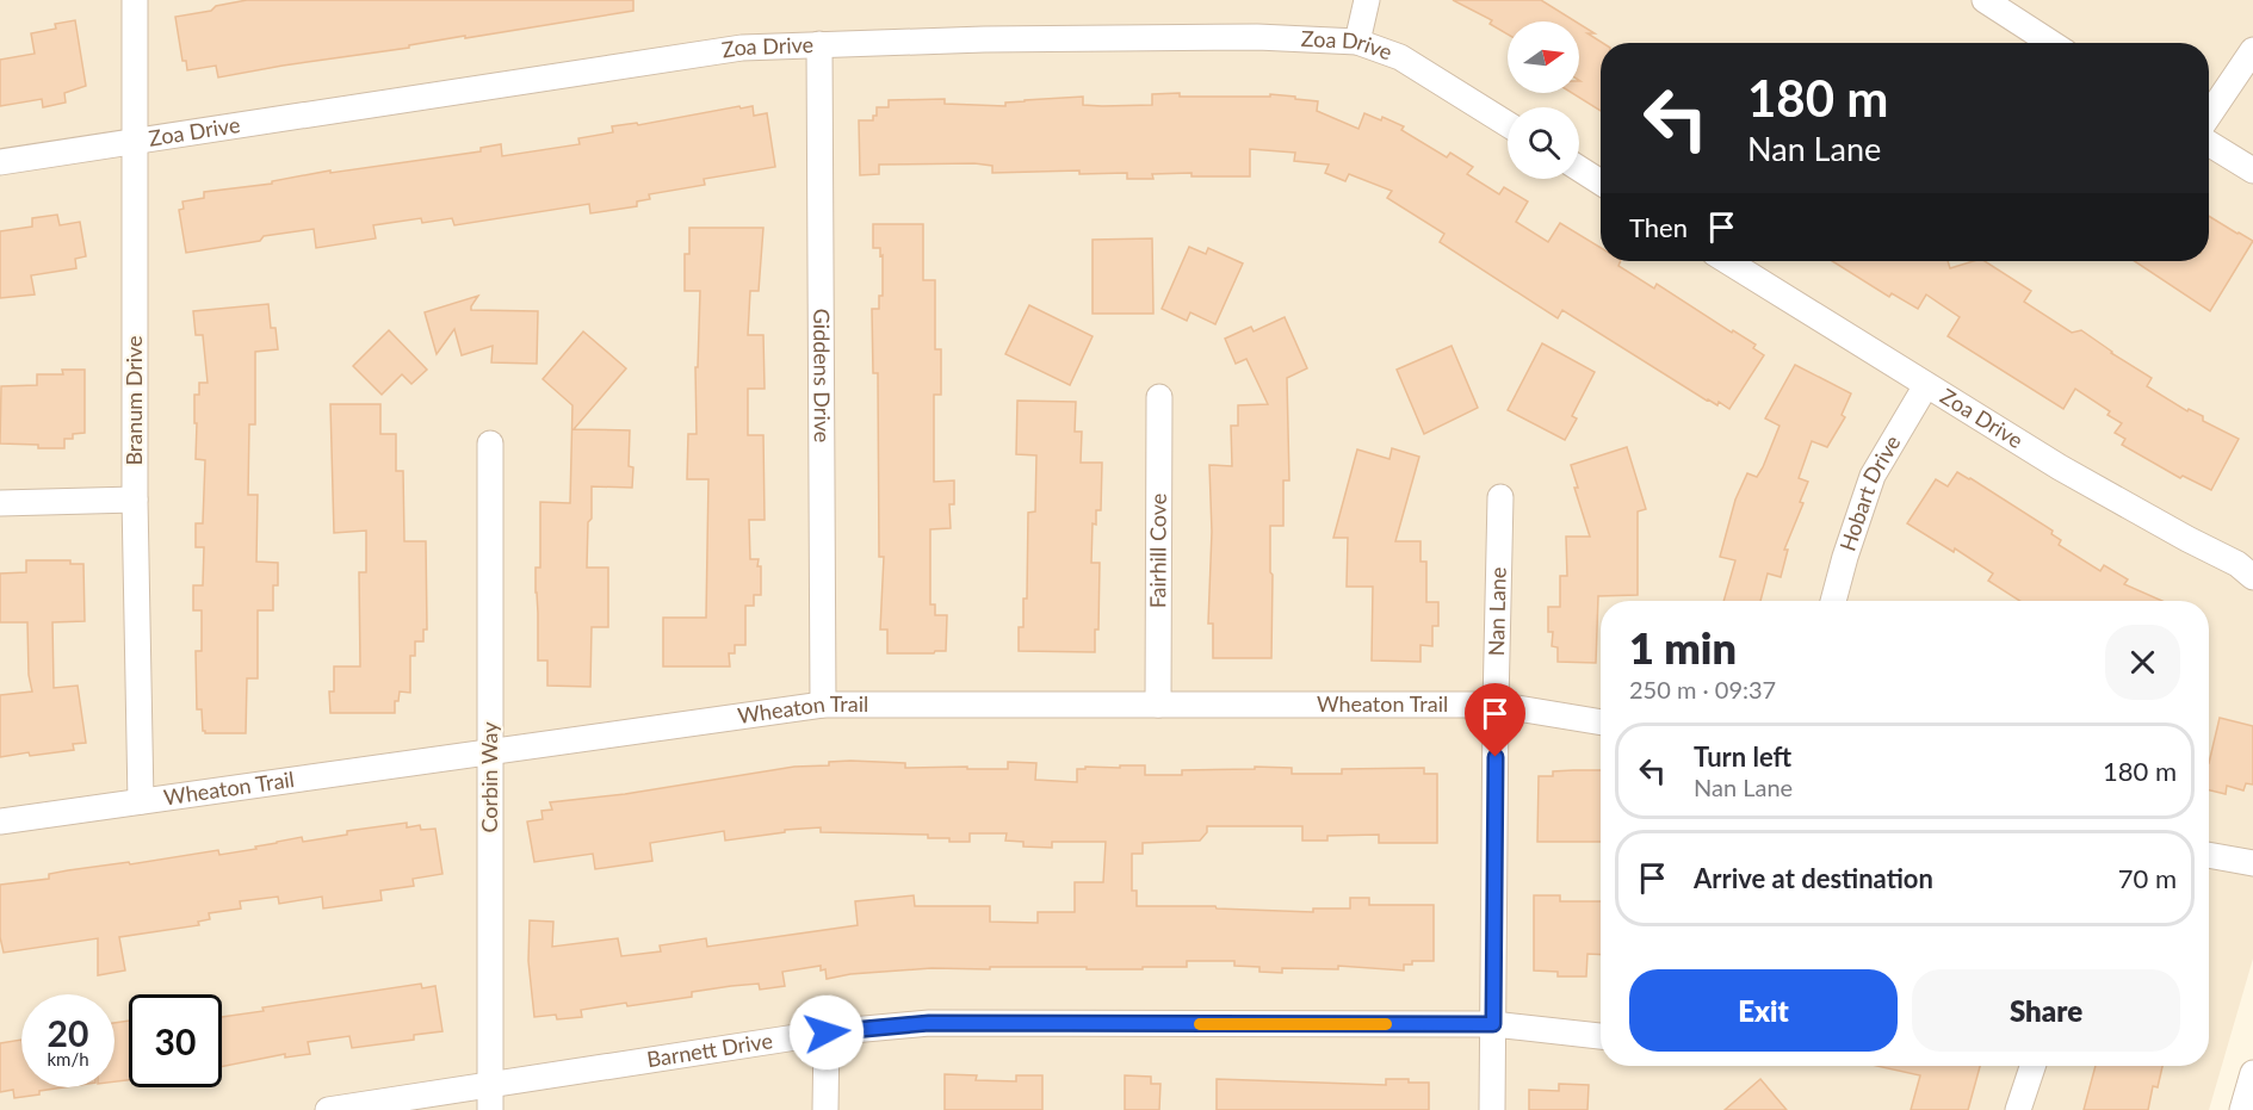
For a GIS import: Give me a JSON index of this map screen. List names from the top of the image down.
{
  "streets": {
    "street": [
      "Zoa Drive",
      "Giddens Drive",
      "Branum Drive",
      "Hobart Drive",
      "Fairhill Cove",
      "Nan Lane",
      "Wheaton Trail",
      "Corbin Way",
      "Barnett Drive"
    ]
  },
  "crossings": [
    ["Zoa Drive", "Giddens Drive"],
    ["Zoa Drive", "Branum Drive"],
    ["Zoa Drive", "Hobart Drive"],
    ["Giddens Drive", "Wheaton Trail"],
    ["Branum Drive", "Wheaton Trail"],
    ["Fairhill Cove", "Wheaton Trail"],
    ["Nan Lane", "Wheaton Trail"],
    ["Nan Lane", "Barnett Drive"],
    ["Wheaton Trail", "Corbin Way"],
    ["Corbin Way", "Barnett Drive"]
  ],
  "north": "right",
  "page": {
    "turn": ["180 m", "Nan Lane"],
    "then": "Then",
    "heading": ["1 min", "250 m · 09:37"],
    "list": [
      {
        "name": "Turn left",
        "note": "Nan Lane",
        "value": "180 m"
      },
      {
        "name": "Arrive at destination",
        "value": "70 m"
      }
    ],
    "buttons": ["Exit", "Share"],
    "speed": "20 km/h",
    "limit": "30"
  }
}
